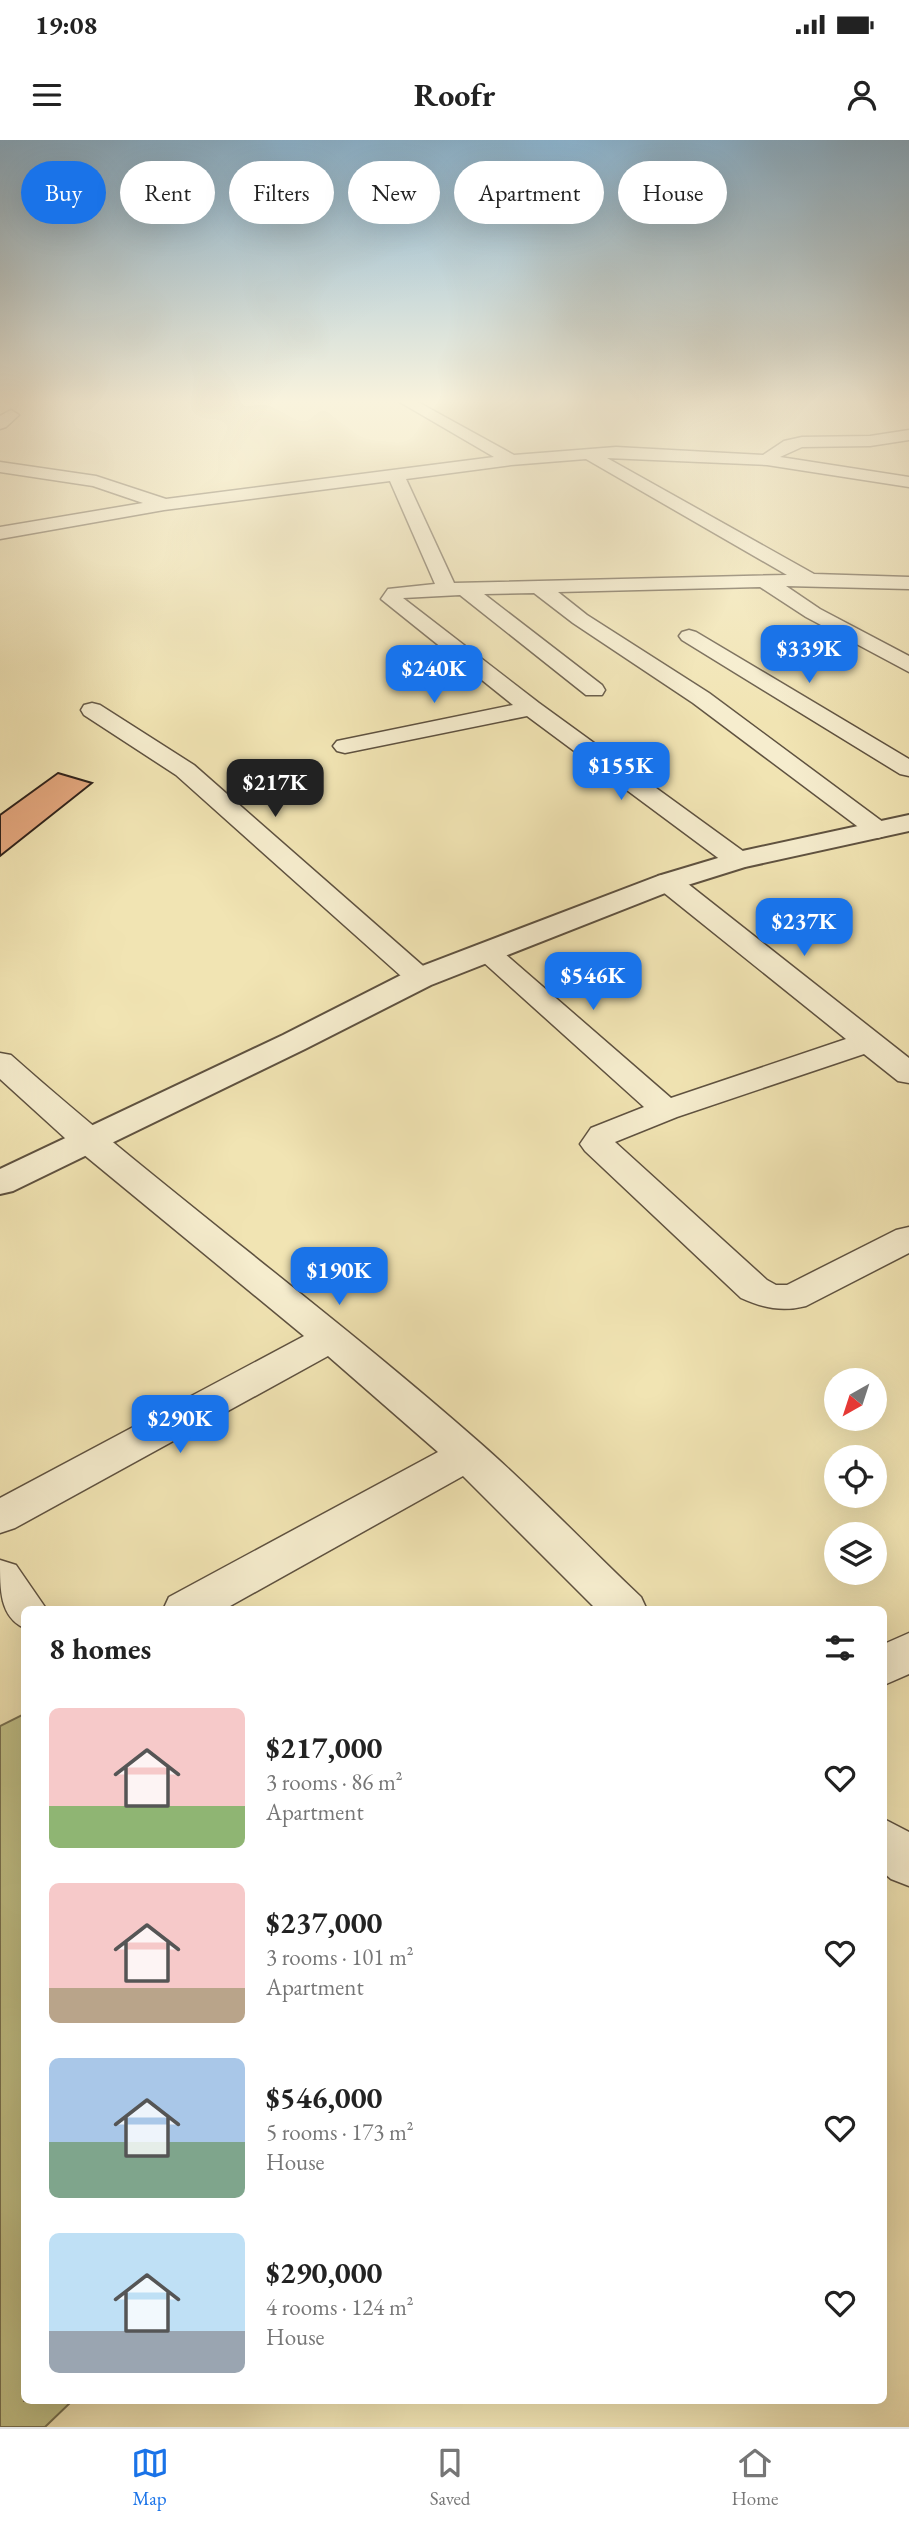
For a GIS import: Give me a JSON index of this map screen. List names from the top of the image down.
{
  "north": "bottom left",
  "page": {
    "status": "19:08",
    "header": "Roofr",
    "chip": [
      "Buy",
      "Rent",
      "Filters",
      "New",
      "Apartment",
      "House"
    ],
    "price": [
      "$339K",
      "$240K",
      "$155K",
      "$217K",
      "$237K",
      "$546K",
      "$190K",
      "$290K"
    ],
    "heading": "8 homes",
    "list": [
      {
        "name": "$217,000",
        "note": "3 rooms · 86 m² · Apartment"
      },
      {
        "name": "$237,000",
        "note": "3 rooms · 101 m² · Apartment"
      },
      {
        "name": "$546,000",
        "note": "5 rooms · 173 m² · House"
      },
      {
        "name": "$290,000",
        "note": "4 rooms · 124 m² · House"
      }
    ],
    "tabs": ["Map", "Saved", "Home"]
  }
}
